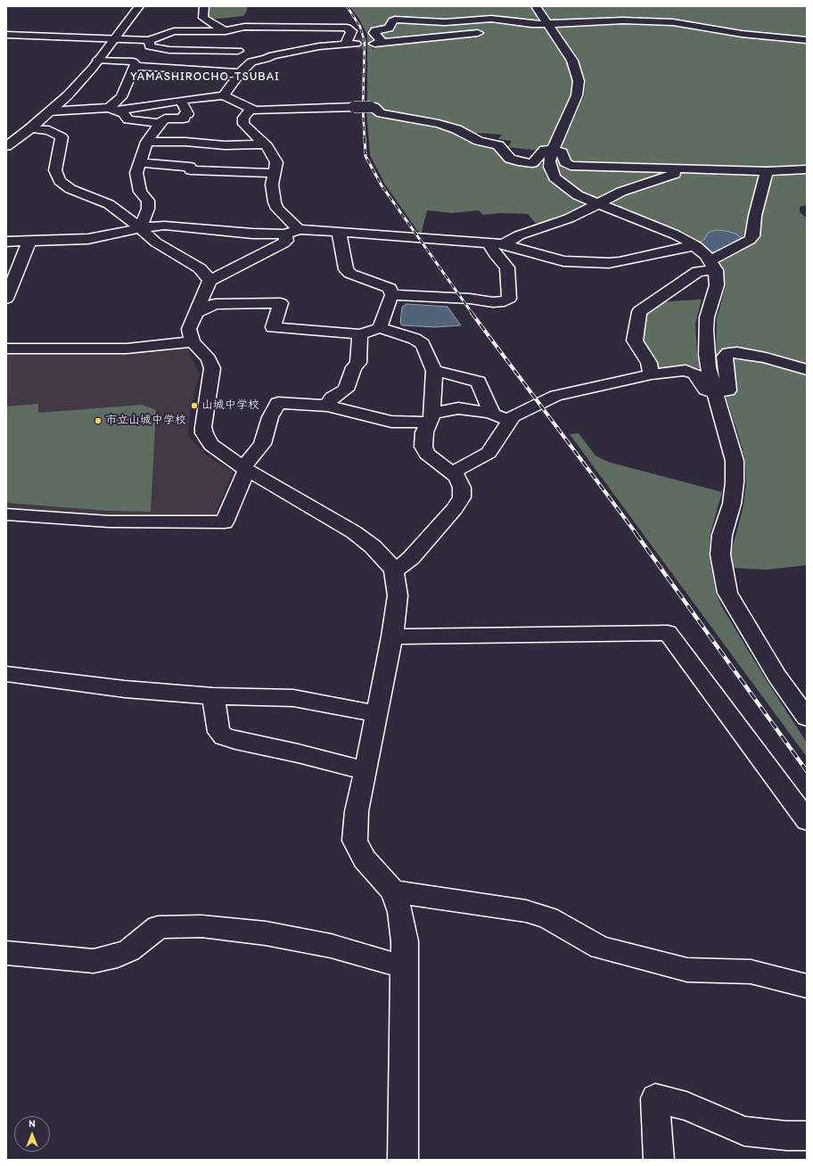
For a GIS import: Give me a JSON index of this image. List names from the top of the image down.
{
  "districts": ["YAMASHIROCHO-TSUBAI"],
  "places": ["山城中学校", "市立山城中学校"],
  "north": "top"
}
